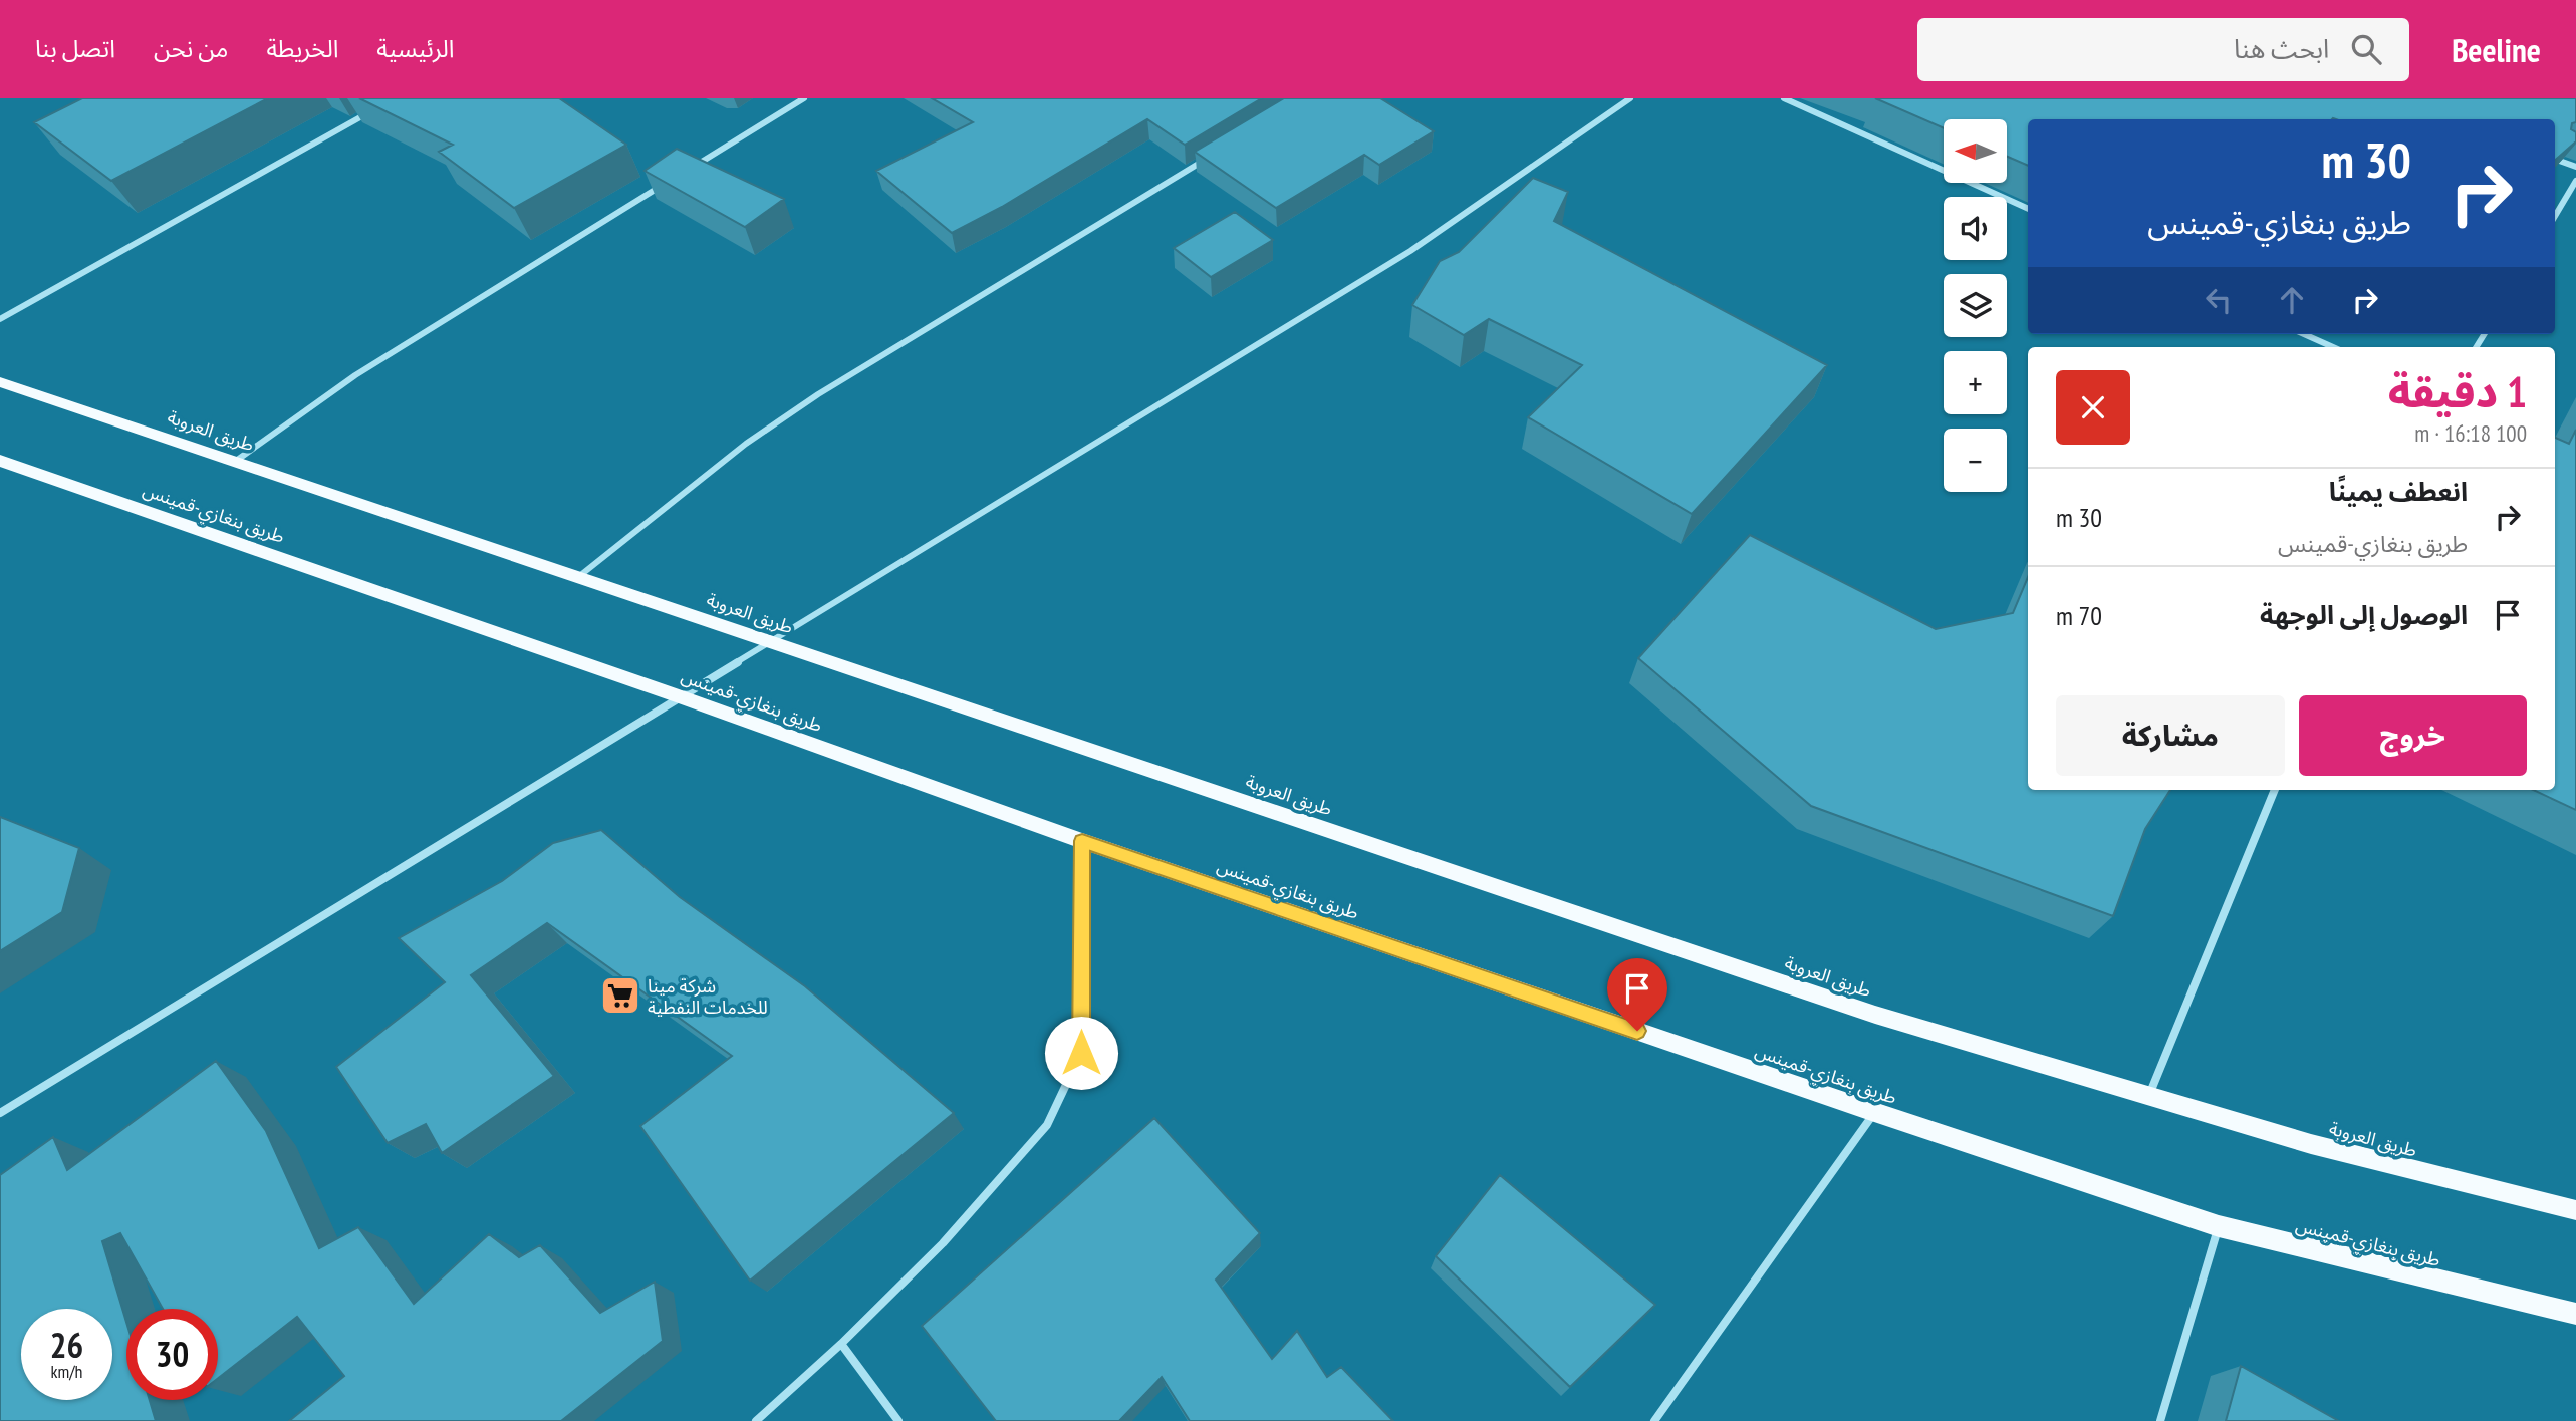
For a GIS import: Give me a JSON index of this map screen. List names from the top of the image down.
{
  "streets": {
    "main road": ["طريق العروبة", "طريق بنغازي-قمينس"]
  },
  "places": {
    "supermarket": ["شركة مينا للخدمات النفطية"]
  },
  "north": "left",
  "page": {
    "header": "Beeline",
    "search": "ابحث هنا",
    "nav": [
      "الرئيسية",
      "الخريطة",
      "من نحن",
      "اتصل بنا"
    ],
    "map_buttons": ["+", "−"],
    "turn": ["30 m", "طريق بنغازي-قمينس"],
    "heading": ["1 دقيقة", "100 m · 16:18"],
    "list": [
      {
        "name": "انعطف يمينًا",
        "note": "طريق بنغازي-قمينس",
        "value": "30 m"
      },
      {
        "name": "الوصول إلى الوجهة",
        "value": "70 m"
      }
    ],
    "buttons": ["خروج", "مشاركة"],
    "speed": "26 km/h",
    "limit": "30"
  }
}
